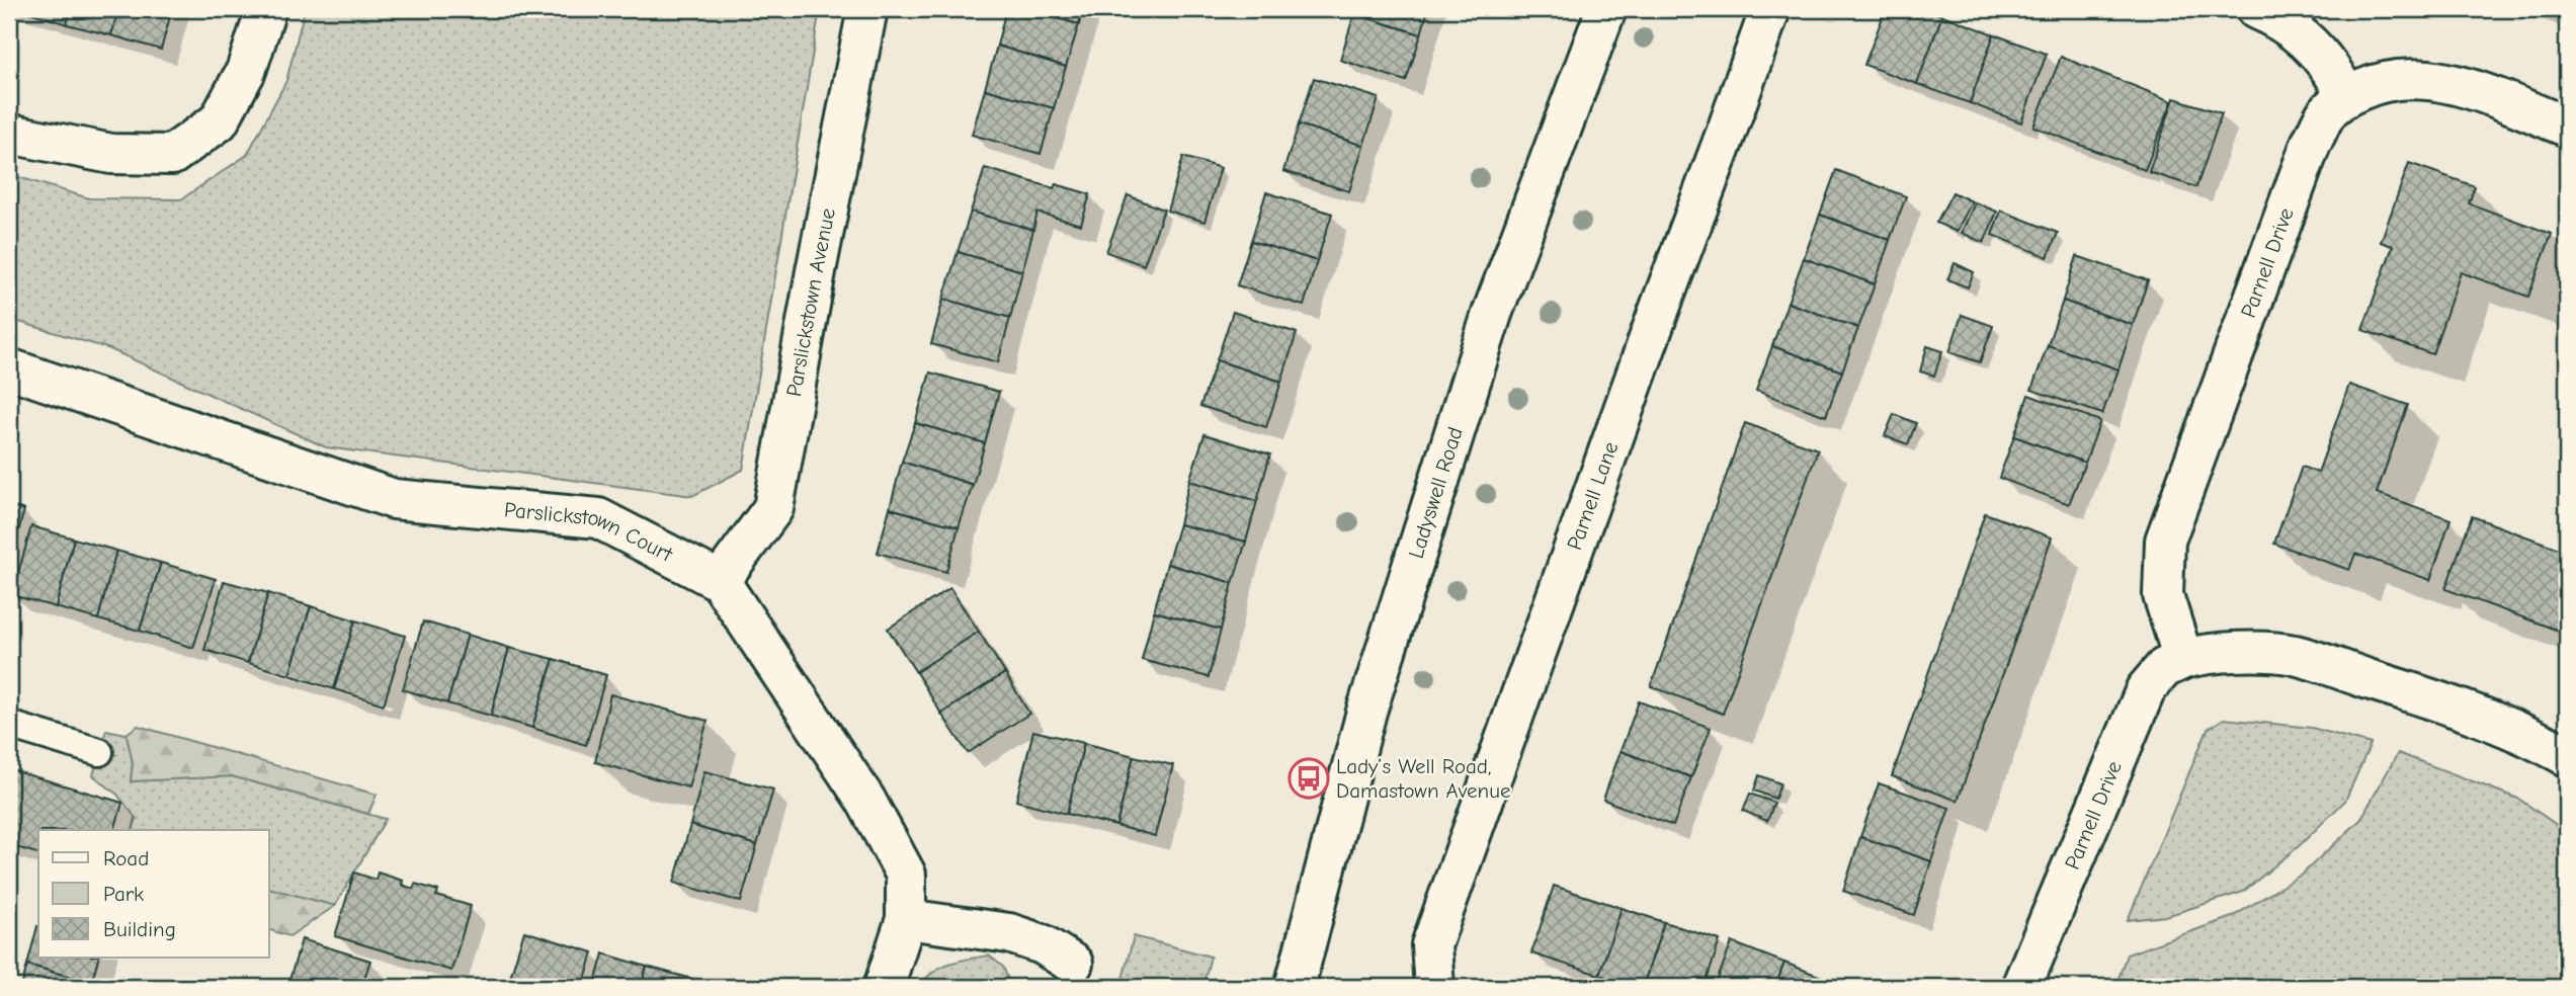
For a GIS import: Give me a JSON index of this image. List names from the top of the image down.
{
  "streets": {
    "street": [
      "Parnell Drive",
      "Parslickstown Avenue",
      "Ladyswell Road",
      "Parnell Lane",
      "Parslickstown Court"
    ]
  },
  "crossings": [
    ["Parslickstown Avenue", "Parslickstown Court"]
  ],
  "places": {
    "bus stop": ["Lady’s Well Road, Damastown Avenue"]
  },
  "legend": ["Road", "Park", "Building"]
}
